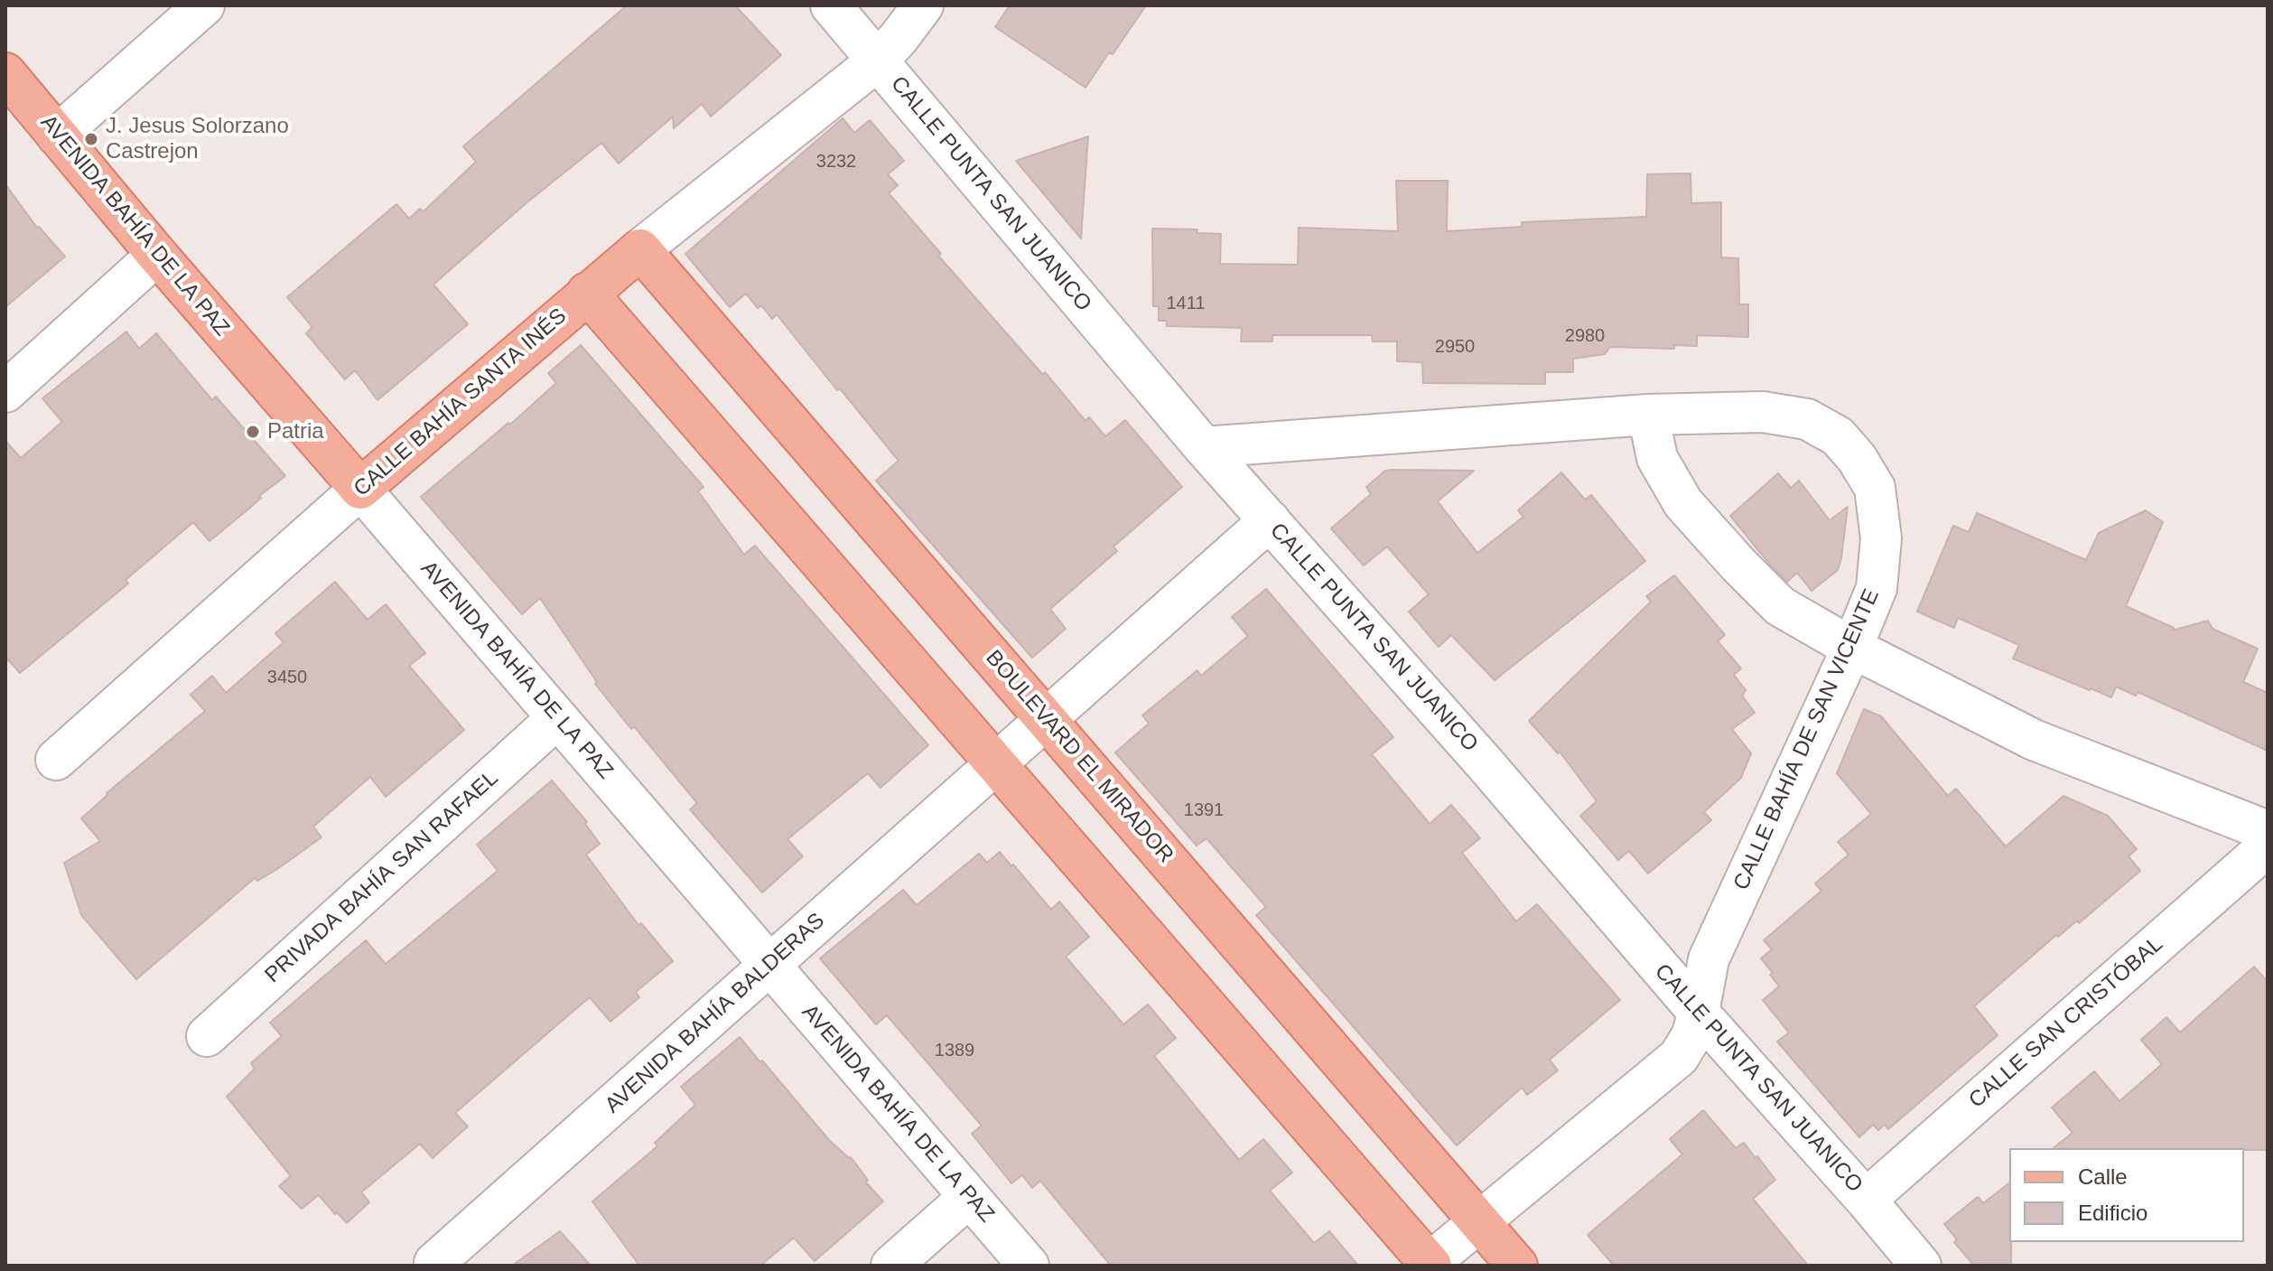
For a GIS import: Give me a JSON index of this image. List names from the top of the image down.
{
  "streets": {
    "main road": ["AVENIDA BAHÍA DE LA PAZ", "CALLE BAHÍA SANTA INÉS", "BOULEVARD EL MIRADOR"],
    "street": [
      "CALLE PUNTA SAN JUANICO",
      "CALLE BAHÍA DE SAN VICENTE",
      "PRIVADA BAHÍA SAN RAFAEL",
      "AVENIDA BAHÍA BALDERAS",
      "CALLE SAN CRISTÓBAL"
    ]
  },
  "crossings": [
    ["CALLE PUNTA SAN JUANICO", "CALLE BAHÍA SANTA INÉS"],
    ["CALLE PUNTA SAN JUANICO", "CALLE BAHÍA DE SAN VICENTE"],
    ["CALLE PUNTA SAN JUANICO", "AVENIDA BAHÍA BALDERAS"],
    ["CALLE PUNTA SAN JUANICO", "CALLE SAN CRISTÓBAL"],
    ["AVENIDA BAHÍA DE LA PAZ", "CALLE BAHÍA SANTA INÉS"],
    ["AVENIDA BAHÍA DE LA PAZ", "PRIVADA BAHÍA SAN RAFAEL"],
    ["AVENIDA BAHÍA DE LA PAZ", "AVENIDA BAHÍA BALDERAS"],
    ["CALLE BAHÍA SANTA INÉS", "BOULEVARD EL MIRADOR"],
    ["CALLE BAHÍA DE SAN VICENTE", "BOULEVARD EL MIRADOR"],
    ["BOULEVARD EL MIRADOR", "AVENIDA BAHÍA BALDERAS"]
  ],
  "places": ["J. Jesus Solorzano Castrejon", "Patria"],
  "house_numbers": [
    "3232",
    "1411",
    "2980",
    "2950",
    "3450",
    "1391",
    "1389"
  ],
  "legend": ["Calle", "Edificio"]
}
